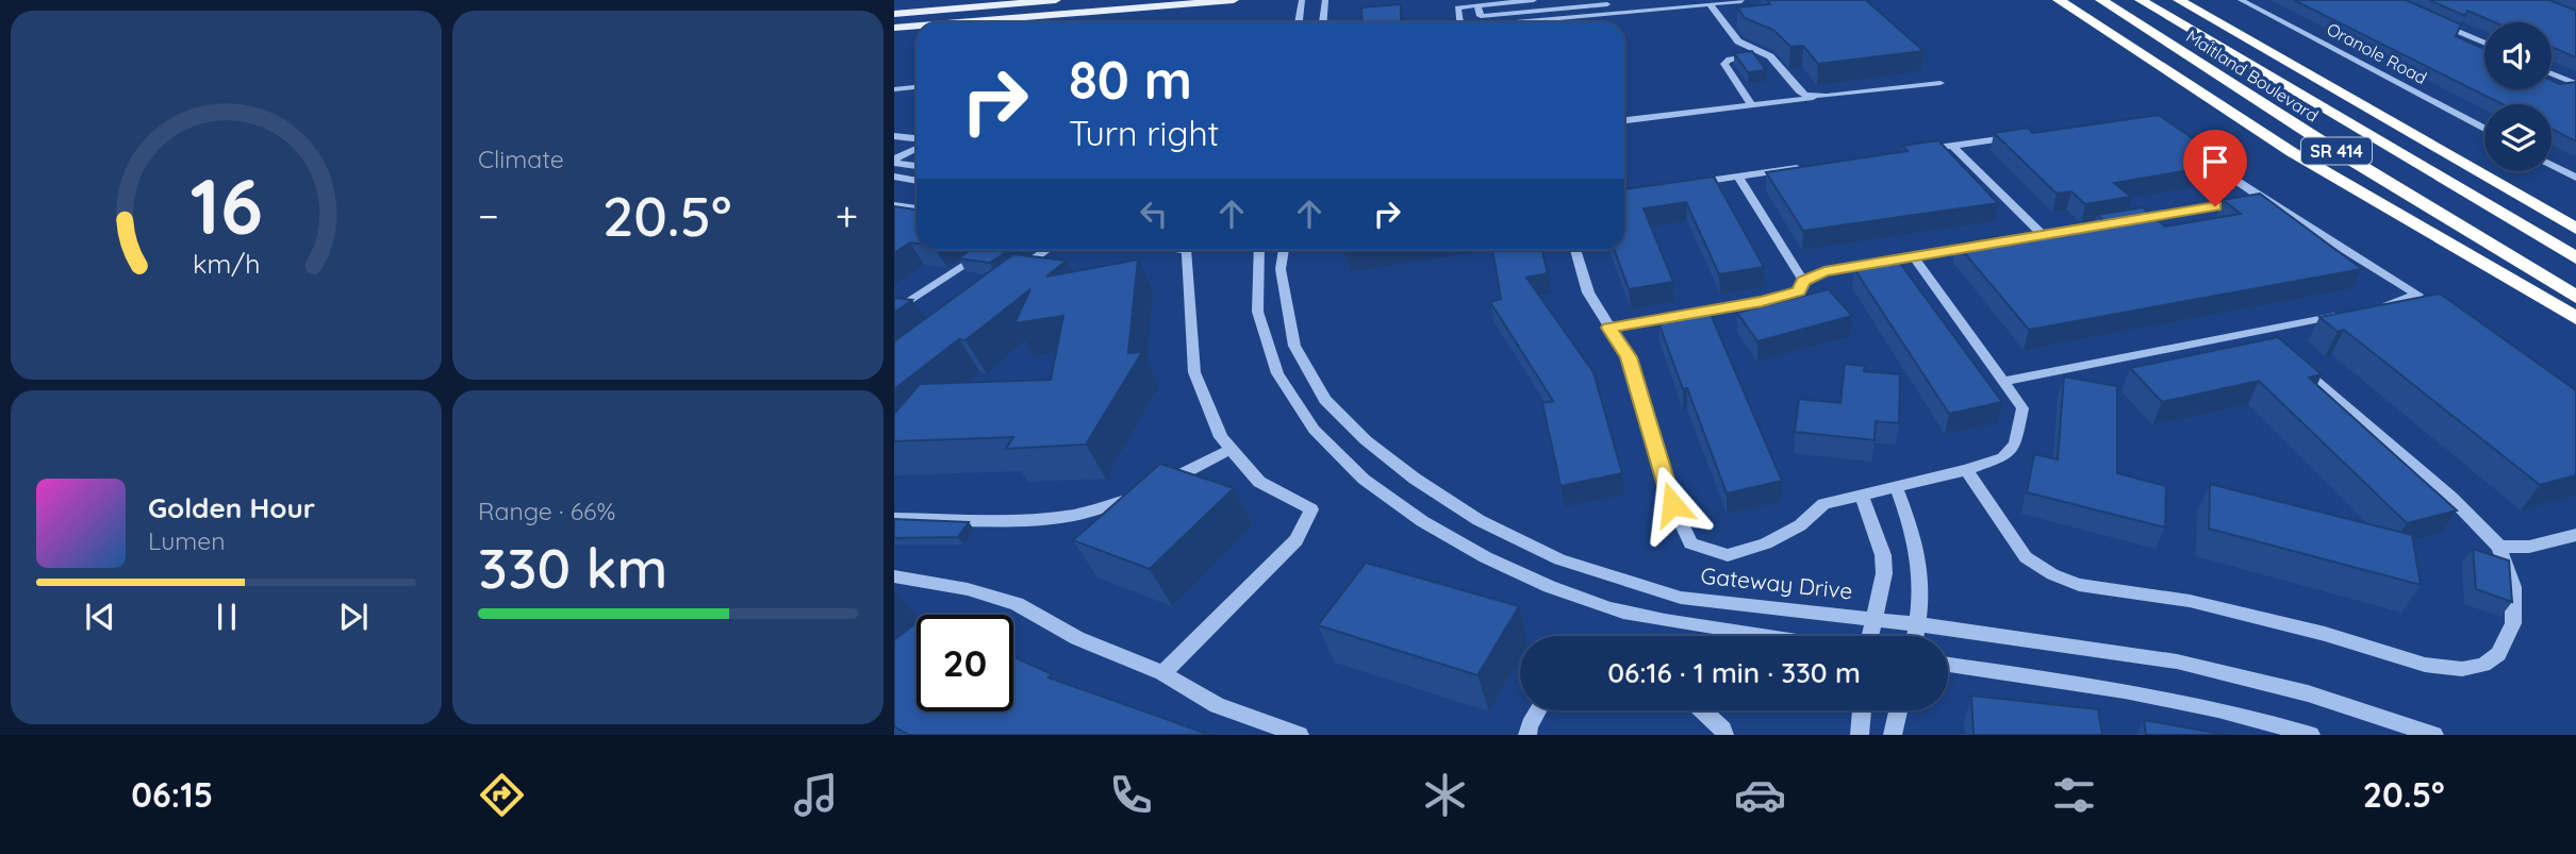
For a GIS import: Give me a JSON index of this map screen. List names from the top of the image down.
{
  "streets": {
    "highway": ["Maitland Boulevard", "SR 414"],
    "street": ["Oranole Road", "Gateway Drive"]
  },
  "page": {
    "tile": [
      "Climate",
      ["Range · 66%", "330 km"]
    ],
    "turn": ["80 m", "Turn right"],
    "heat": ["−", "20.5°", "+"],
    "song": ["Golden Hour", "Lumen"],
    "limit": "20",
    "trip": "06:16 · 1 min · 330 m",
    "tabs": ["06:15", "20.5°"],
    "gauge": ["16", "km/h"]
  }
}
